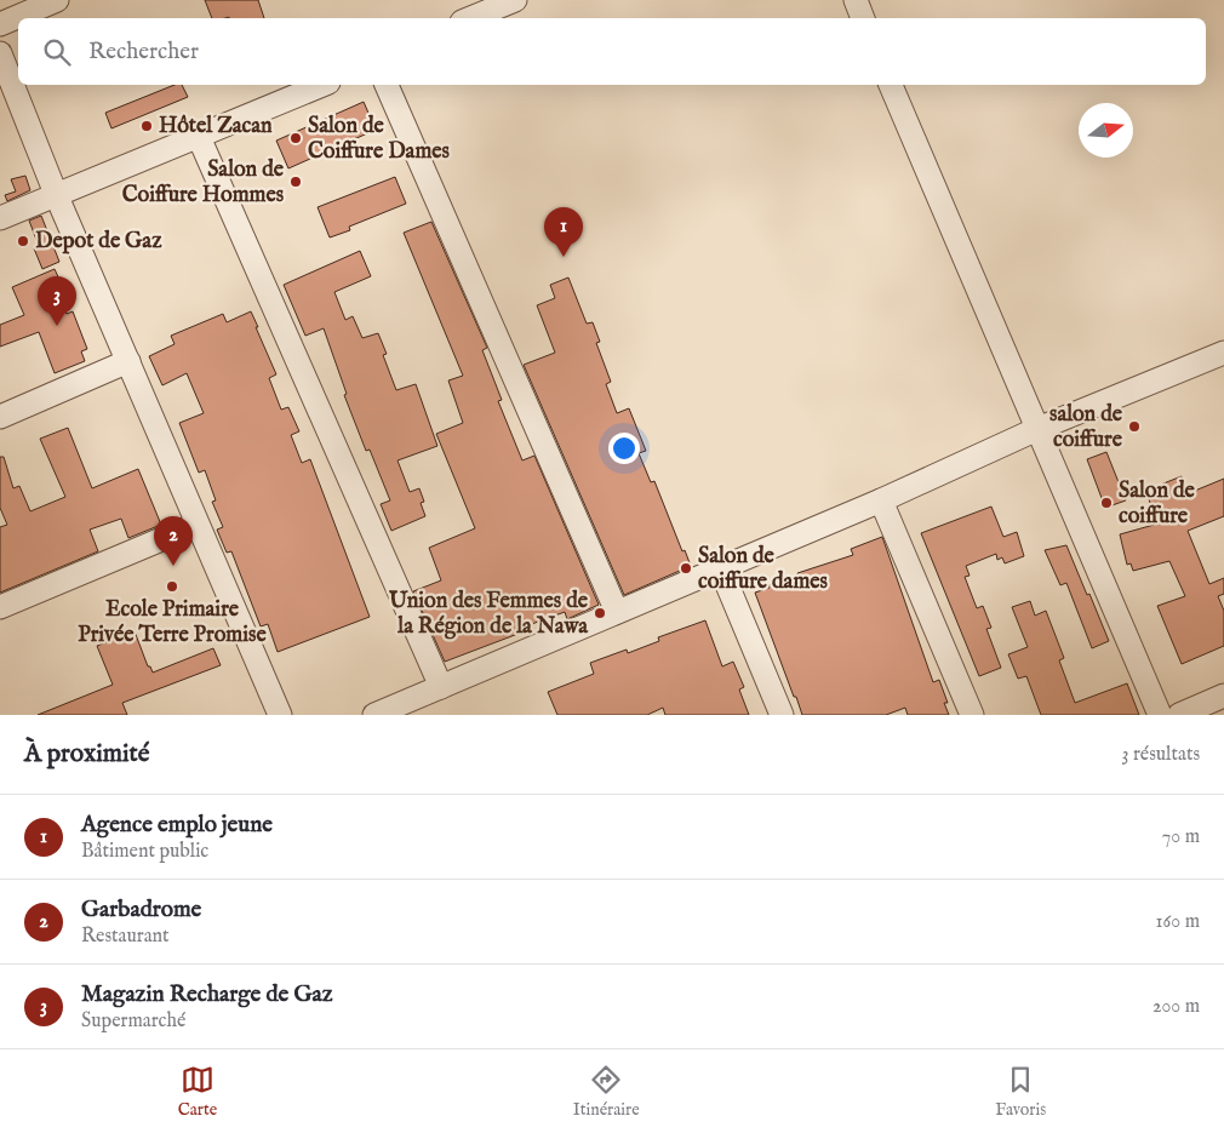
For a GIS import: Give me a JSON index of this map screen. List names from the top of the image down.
{
  "places": [
    "Hôtel Zacan",
    "Salon de Coiffure Dames",
    "Salon de Coiffure Hommes",
    "Depot de Gaz",
    "salon de coiffure",
    "Salon de coiffure",
    "Salon de coiffure dames",
    "Ecole Primaire Privée Terre Promise",
    "Union des Femmes de la Région de la Nawa"
  ],
  "north": "right",
  "page": {
    "search": "Rechercher",
    "pins": ["1", "3", "2"],
    "heading": ["À proximité", "3 résultats"],
    "list": [
      {
        "mark": "1",
        "name": "Agence emplo jeune",
        "note": "Bâtiment public",
        "value": "70 m"
      },
      {
        "mark": "2",
        "name": "Garbadrome",
        "note": "Restaurant",
        "value": "160 m"
      },
      {
        "mark": "3",
        "name": "Magazin Recharge de Gaz",
        "note": "Supermarché",
        "value": "200 m"
      }
    ],
    "nav": ["Carte", "Itinéraire", "Favoris"]
  }
}
